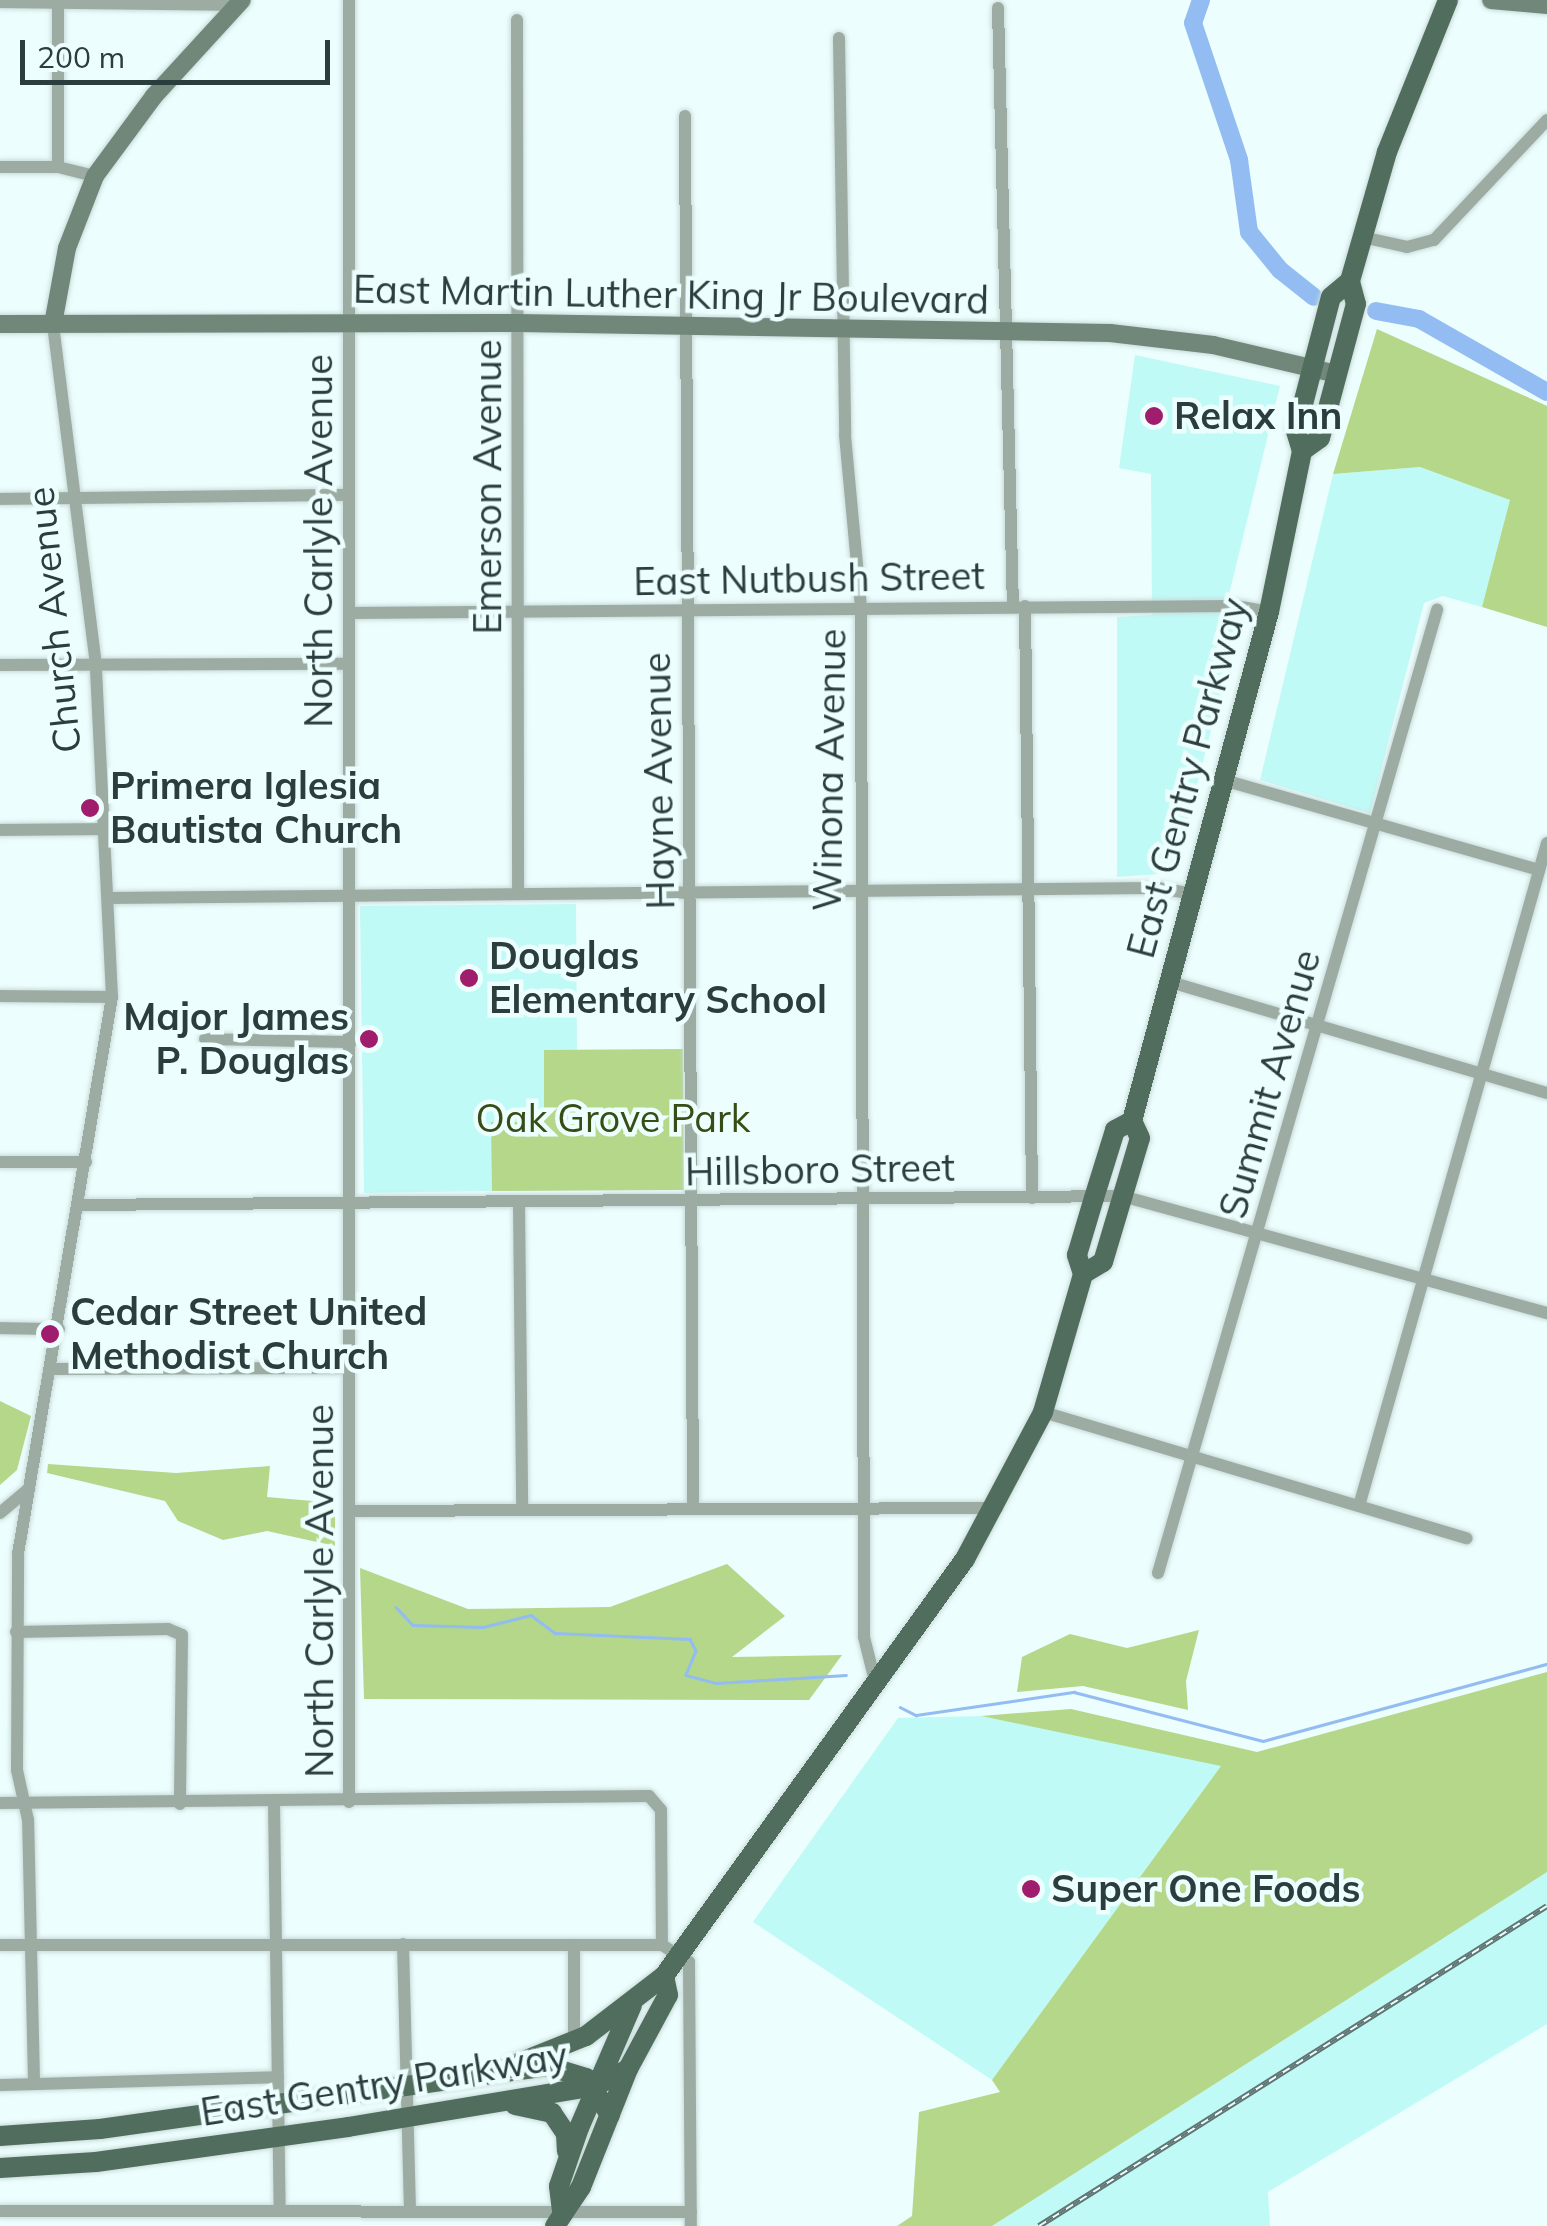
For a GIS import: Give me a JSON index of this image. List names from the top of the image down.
{
  "streets": {
    "main road": ["East Martin Luther King Jr Boulevard", "Church Avenue", "East Gentry Parkway"],
    "street": [
      "Emerson Avenue",
      "North Carlyle Avenue",
      "East Nutbush Street",
      "Winona Avenue",
      "Hayne Avenue",
      "Summit Avenue",
      "Hillsboro Street"
    ]
  },
  "crossings": [
    ["East Martin Luther King Jr Boulevard", "Emerson Avenue"],
    ["East Martin Luther King Jr Boulevard", "North Carlyle Avenue"],
    ["East Martin Luther King Jr Boulevard", "Church Avenue"],
    ["East Martin Luther King Jr Boulevard", "Winona Avenue"],
    ["East Martin Luther King Jr Boulevard", "East Gentry Parkway"],
    ["East Martin Luther King Jr Boulevard", "Hayne Avenue"],
    ["Emerson Avenue", "East Nutbush Street"],
    ["North Carlyle Avenue", "East Nutbush Street"],
    ["North Carlyle Avenue", "Hillsboro Street"],
    ["East Nutbush Street", "Winona Avenue"],
    ["East Nutbush Street", "East Gentry Parkway"],
    ["East Nutbush Street", "Hayne Avenue"],
    ["Church Avenue", "Hillsboro Street"],
    ["Winona Avenue", "East Gentry Parkway"],
    ["Winona Avenue", "Hillsboro Street"],
    ["East Gentry Parkway", "Hillsboro Street"],
    ["Hayne Avenue", "Hillsboro Street"],
    ["Summit Avenue", "Hillsboro Street"]
  ],
  "parks": ["Oak Grove Park"],
  "places": [
    "Relax Inn",
    "Primera Iglesia Bautista Church",
    "Douglas Elementary School",
    "Major James P. Douglas",
    "Cedar Street United Methodist Church",
    "Super One Foods"
  ],
  "scale_bar": "200 m"
}
